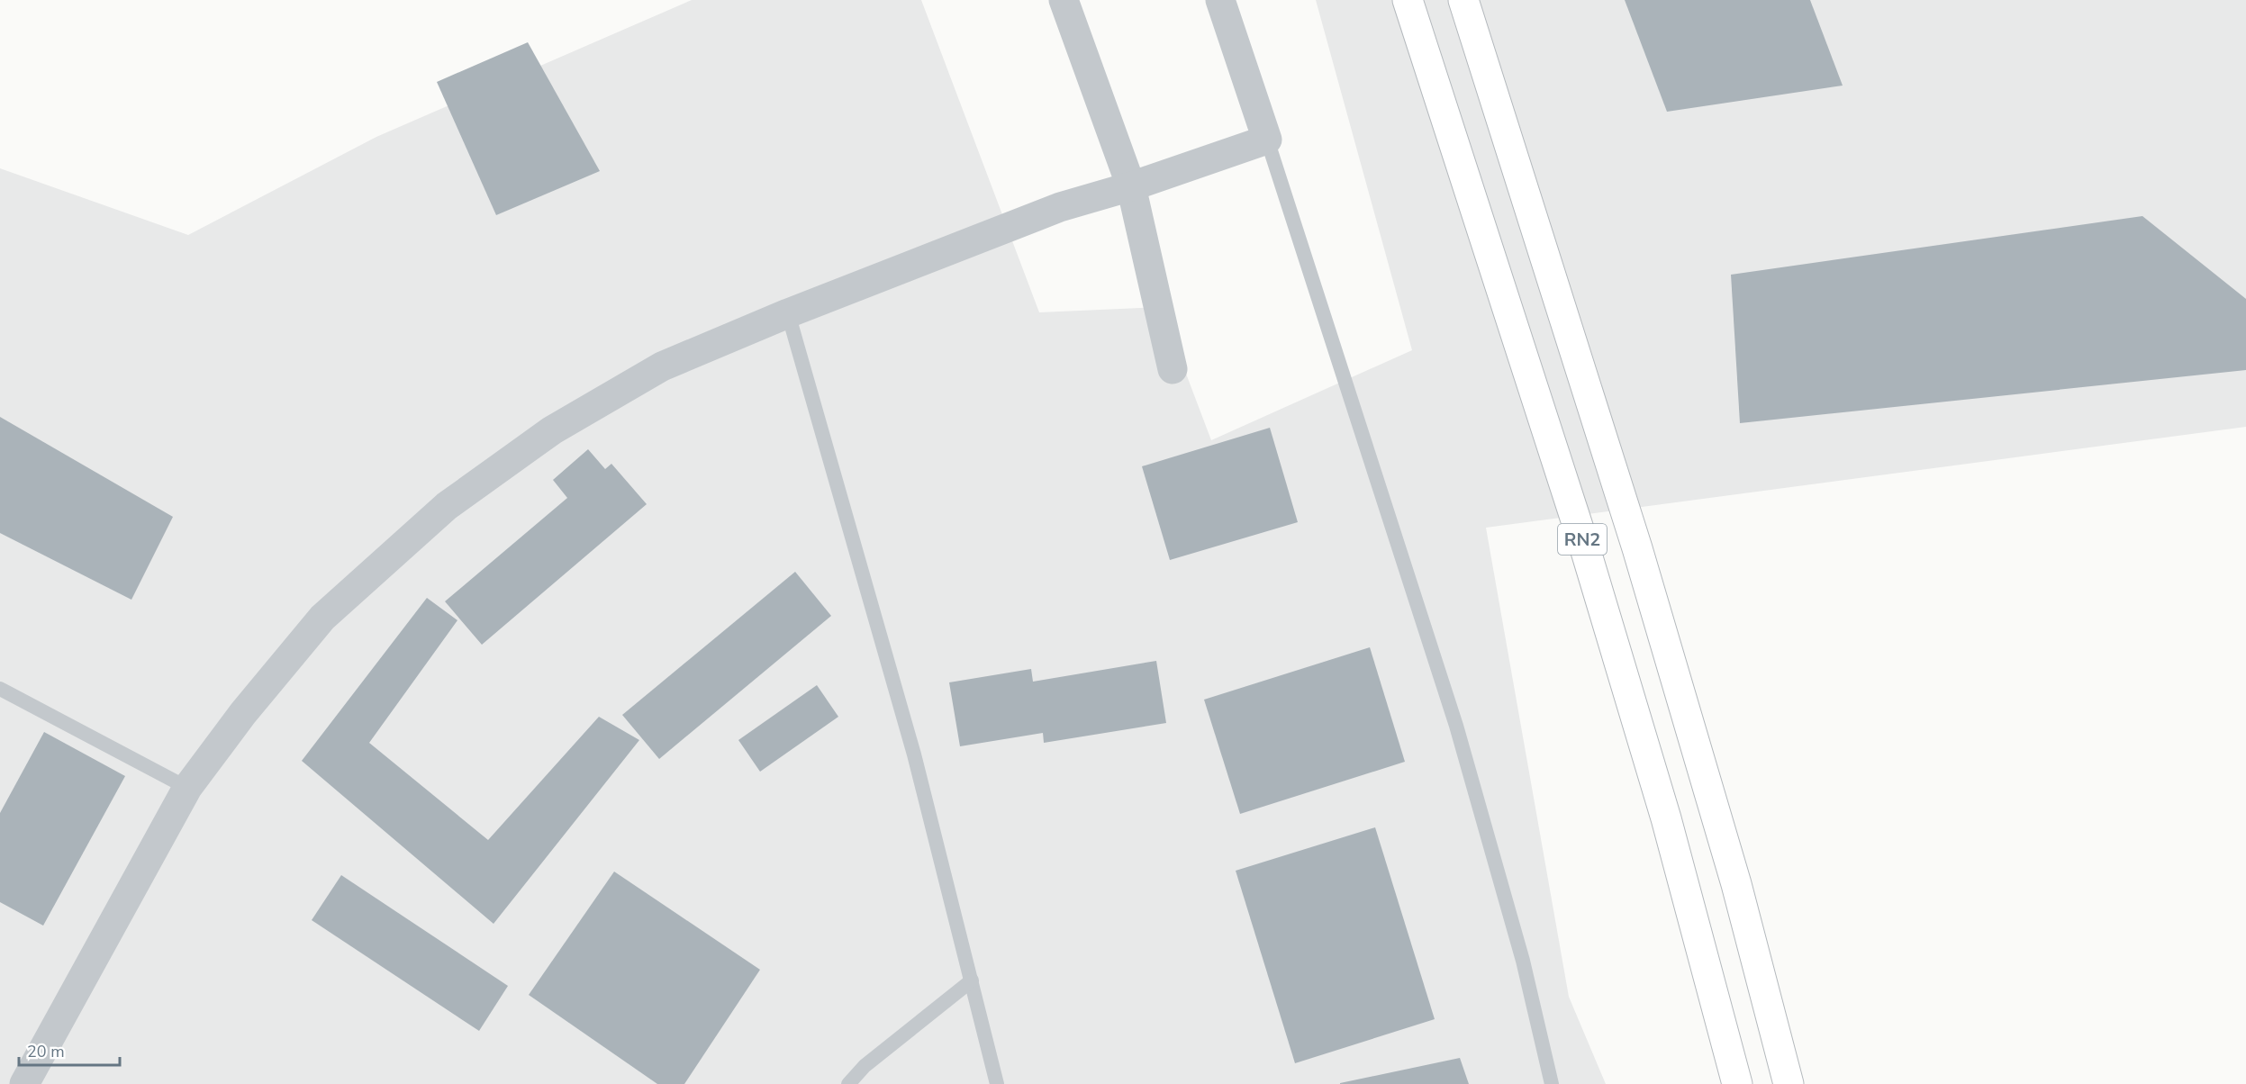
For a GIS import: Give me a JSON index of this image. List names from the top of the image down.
{
  "streets": {
    "highway": ["RN2"]
  },
  "scale_bar": "20 m"
}
